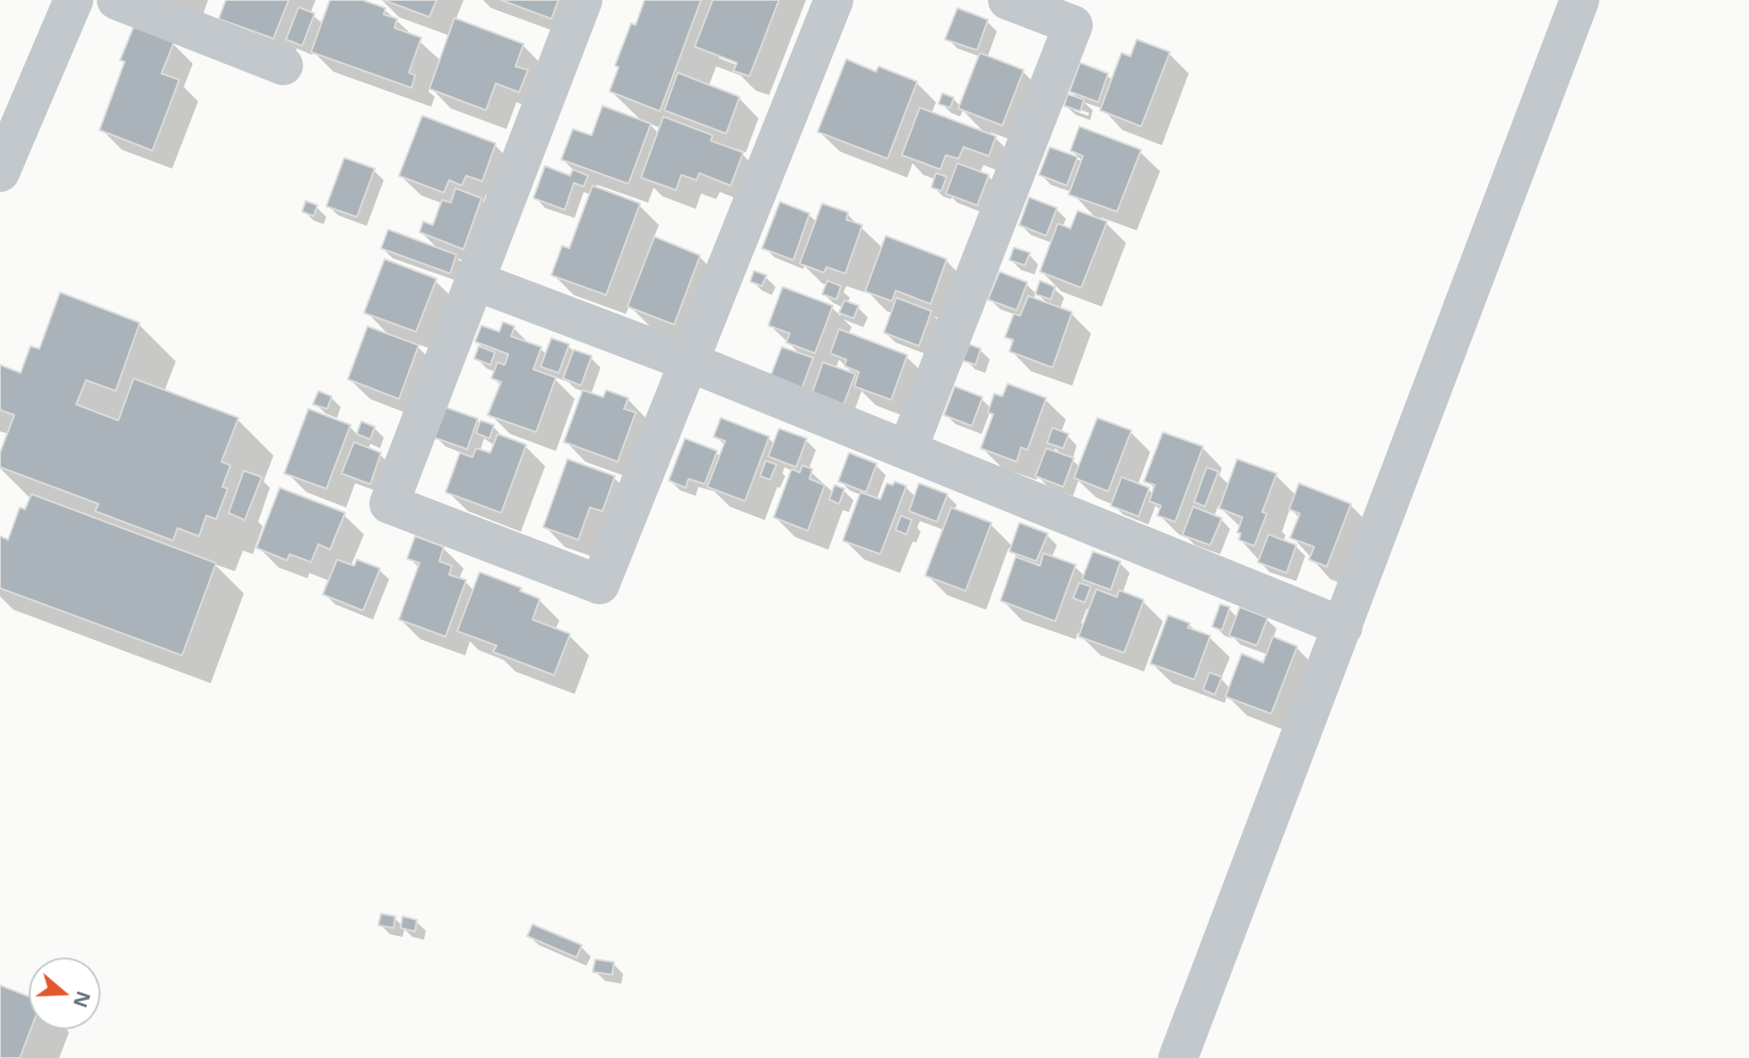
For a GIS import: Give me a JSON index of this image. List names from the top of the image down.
{
  "north": "right"
}
